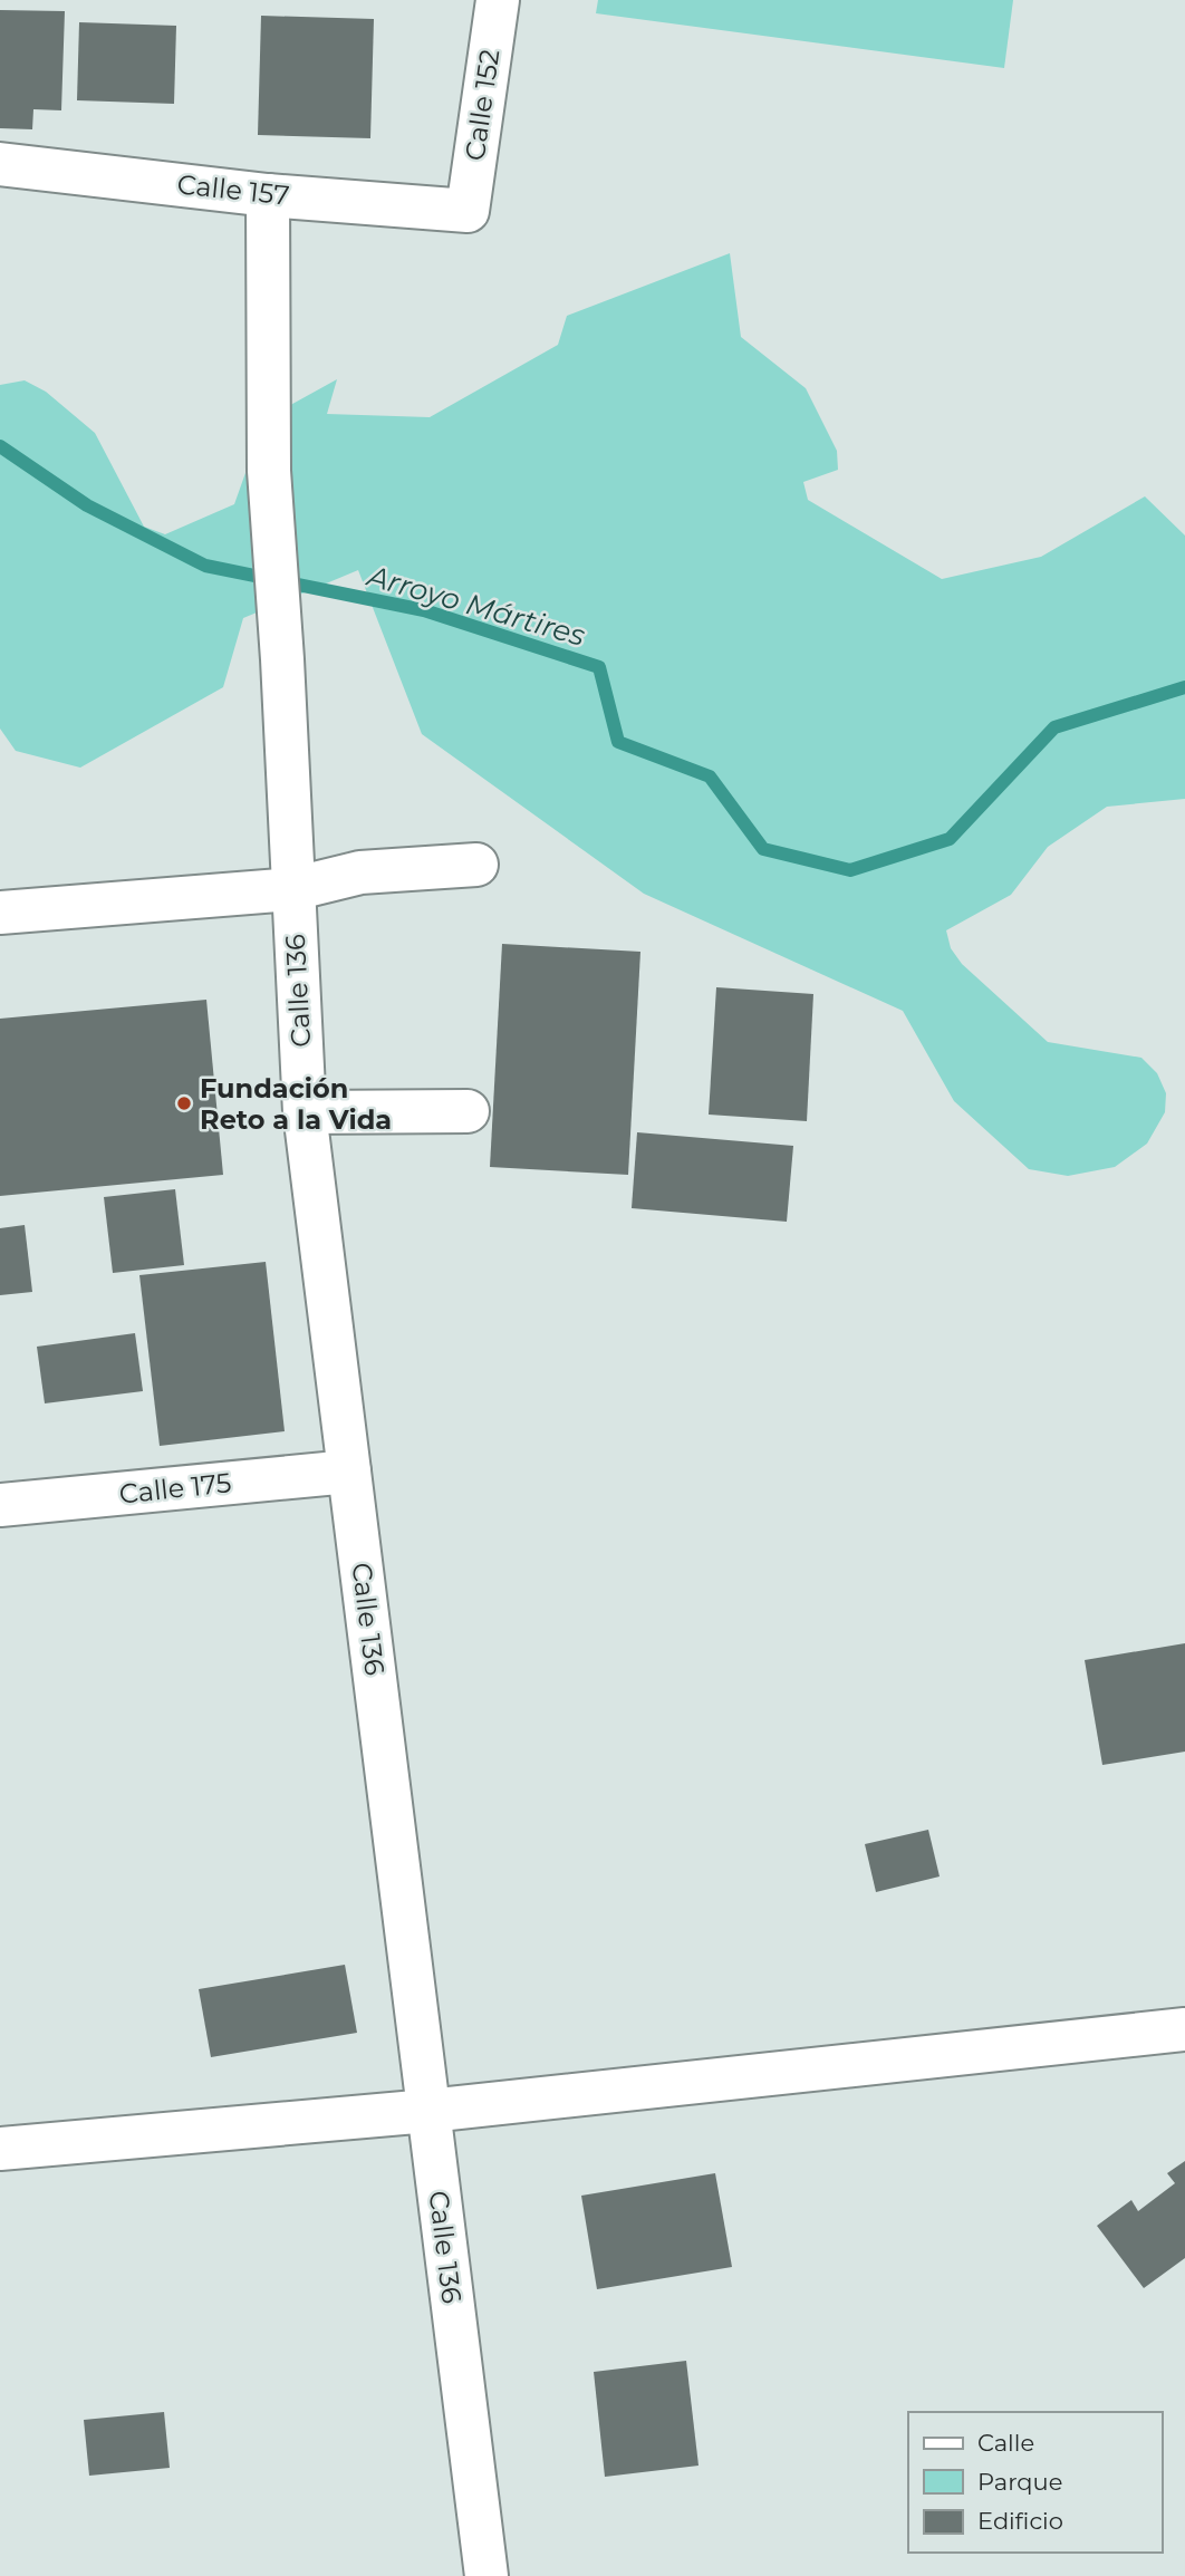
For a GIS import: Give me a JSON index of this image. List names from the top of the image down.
{
  "streets": {
    "street": [
      "Calle 152",
      "Calle 157",
      "Calle 136",
      "Calle 175"
    ]
  },
  "crossings": [
    ["Calle 152", "Calle 157"],
    ["Calle 157", "Calle 136"],
    ["Calle 136", "Calle 175"]
  ],
  "water": ["Arroyo Mártires"],
  "places": ["Fundación Reto a la Vida"],
  "legend": ["Calle", "Parque", "Edificio"]
}
